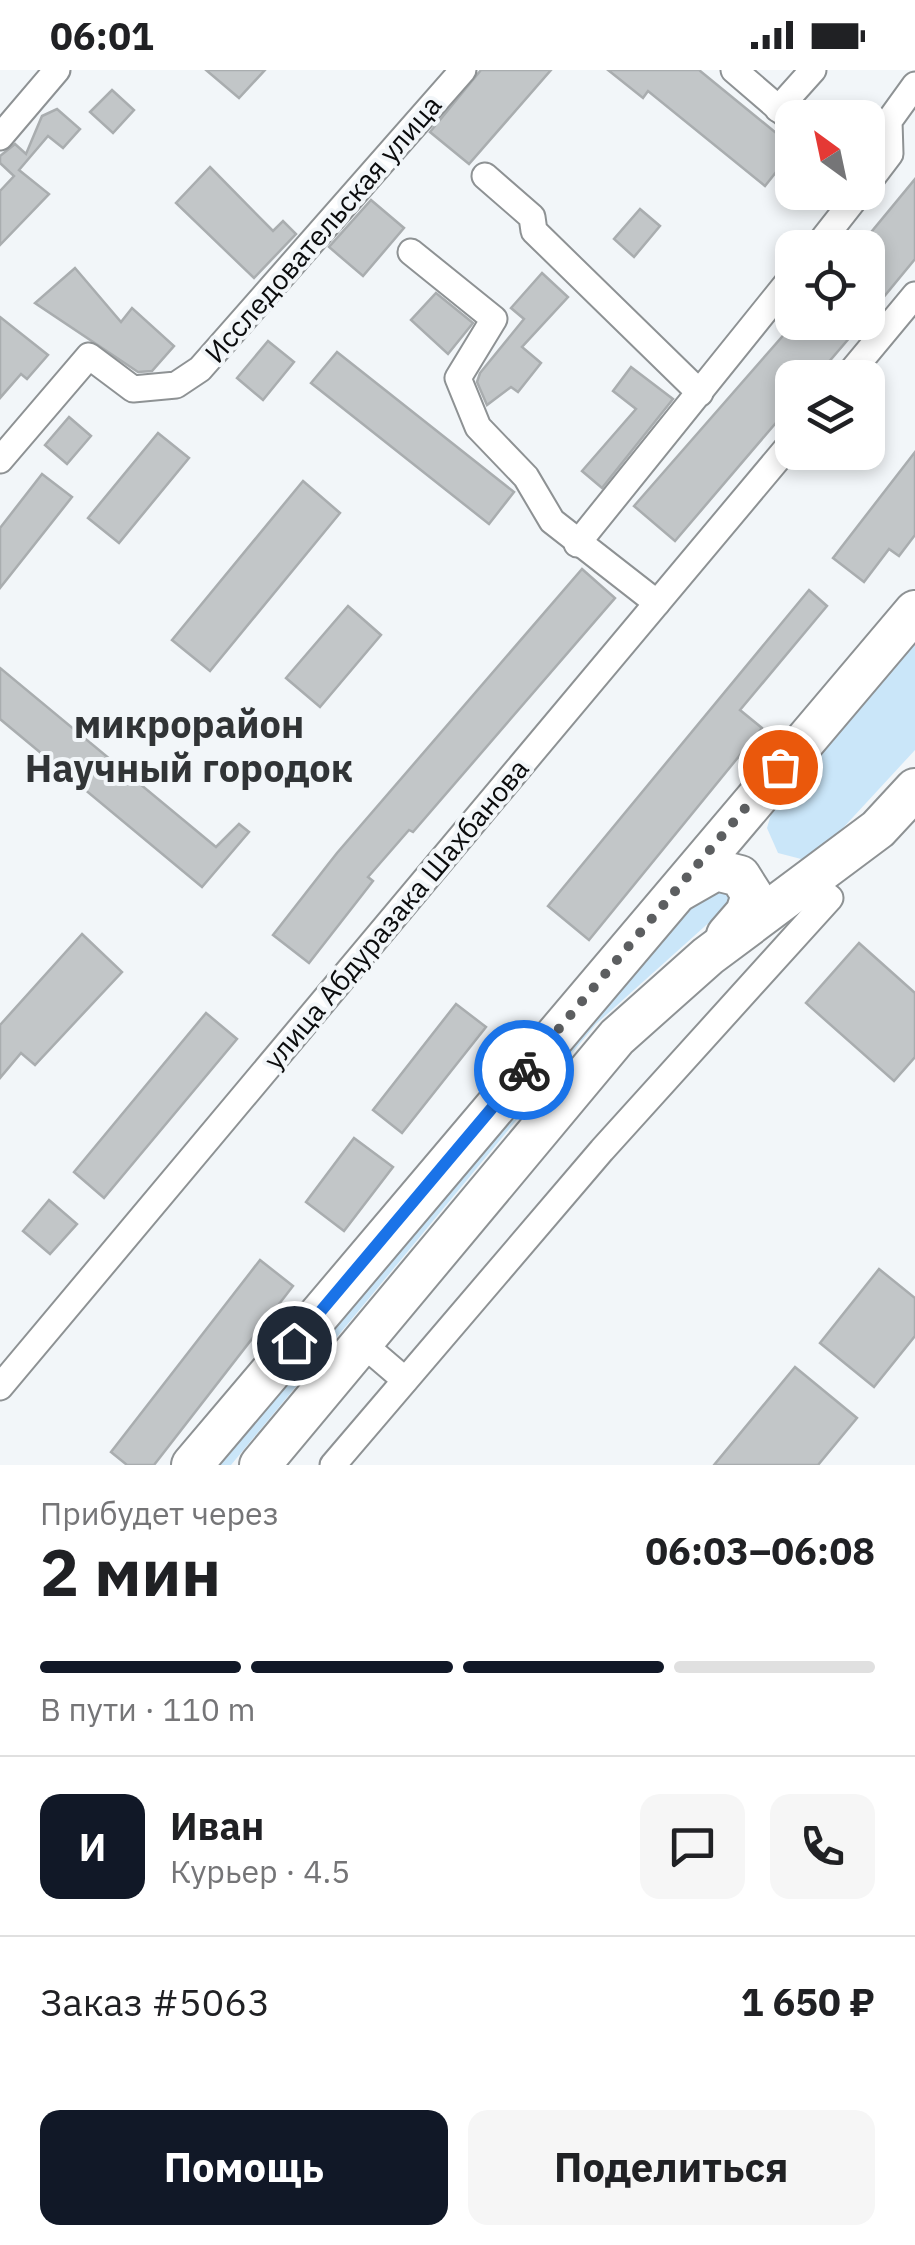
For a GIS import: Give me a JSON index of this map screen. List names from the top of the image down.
{
  "streets": {
    "street": ["Исследовательская улица", "улица Абдуразака Шахбанова"]
  },
  "districts": ["микрорайон Научный городок"],
  "north": "top left",
  "page": {
    "status": "06:01",
    "heading": ["2 мин", "Прибудет через", "06:03–06:08"],
    "panel": [
      "Иван",
      "Курьер · 4.5",
      "Заказ #5063",
      "1 650 ₽"
    ],
    "bar": "В пути · 110 m",
    "round": "И",
    "buttons": ["Помощь", "Поделиться"]
  }
}
